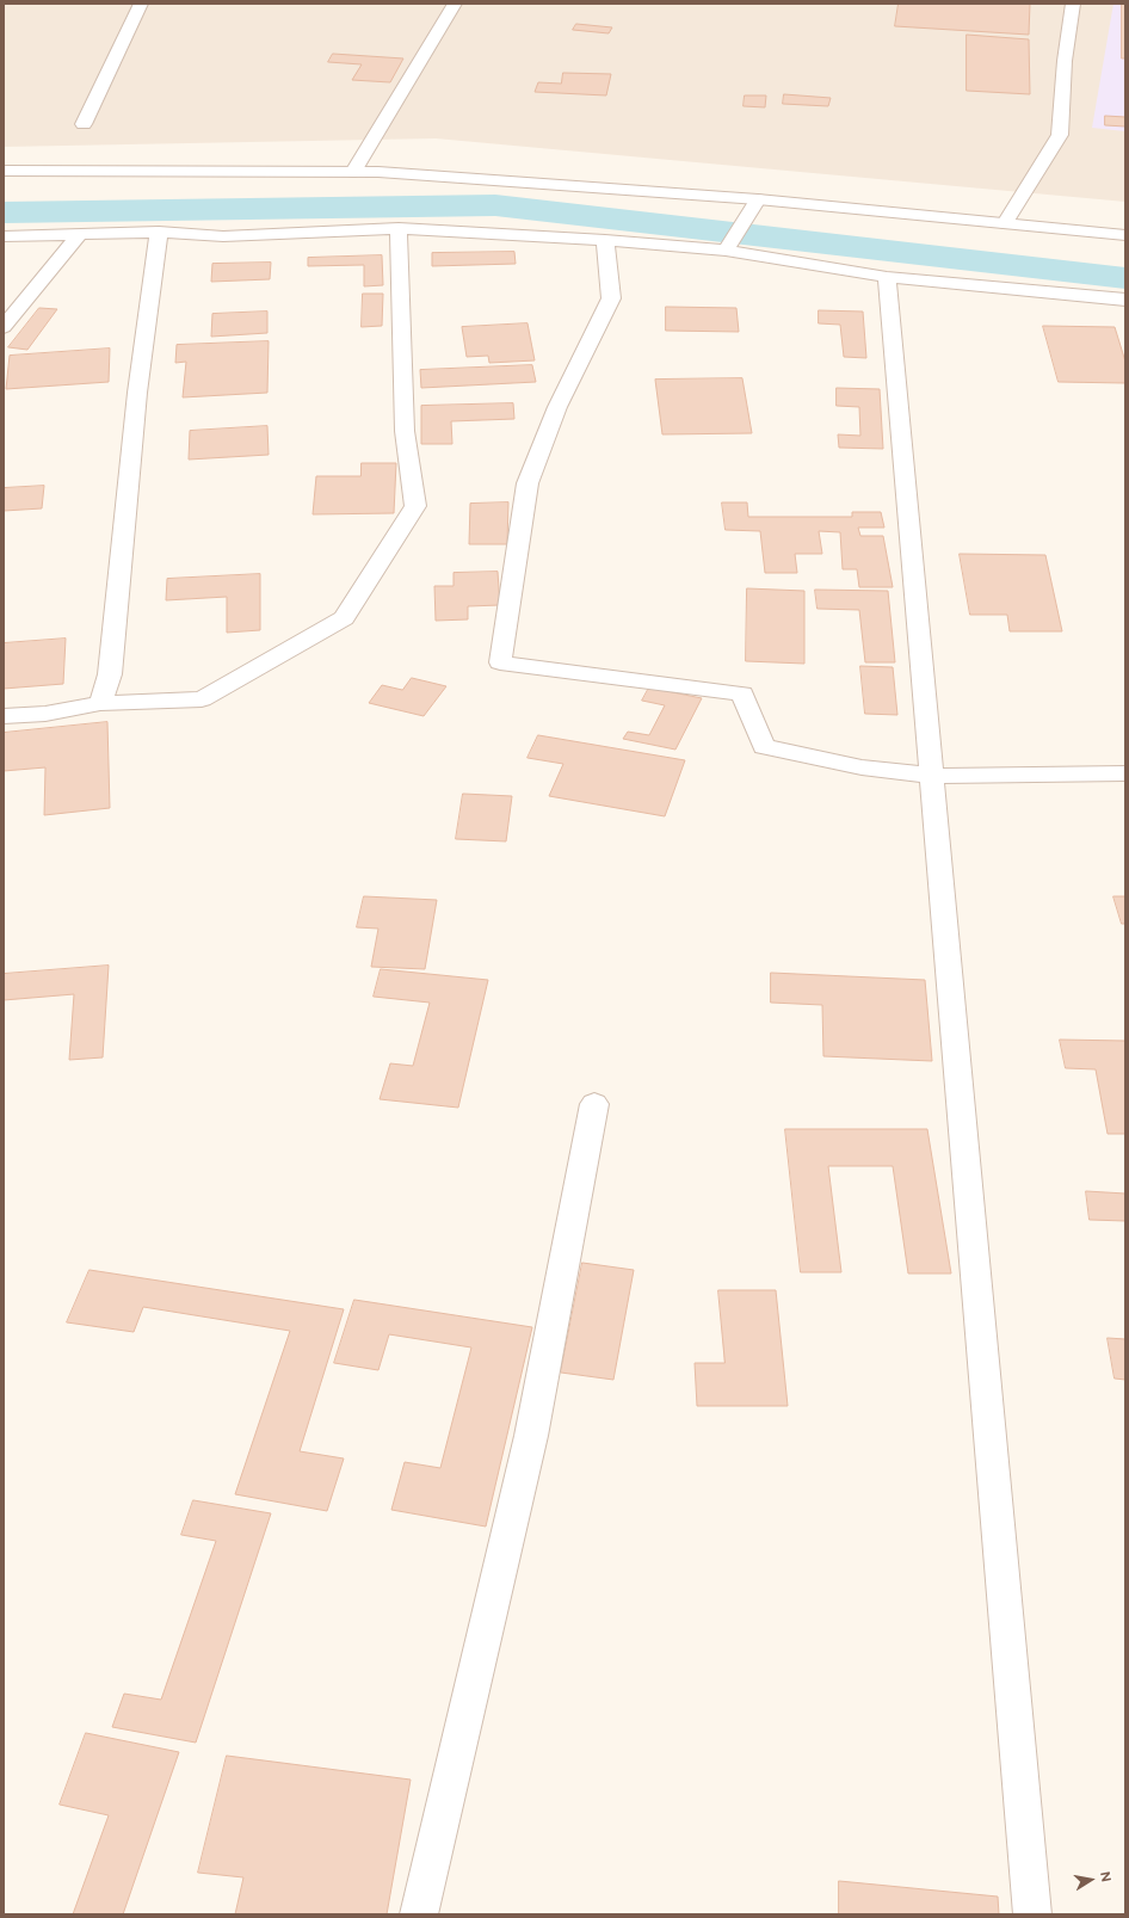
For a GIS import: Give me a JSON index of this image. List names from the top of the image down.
{
  "north": "right"
}
